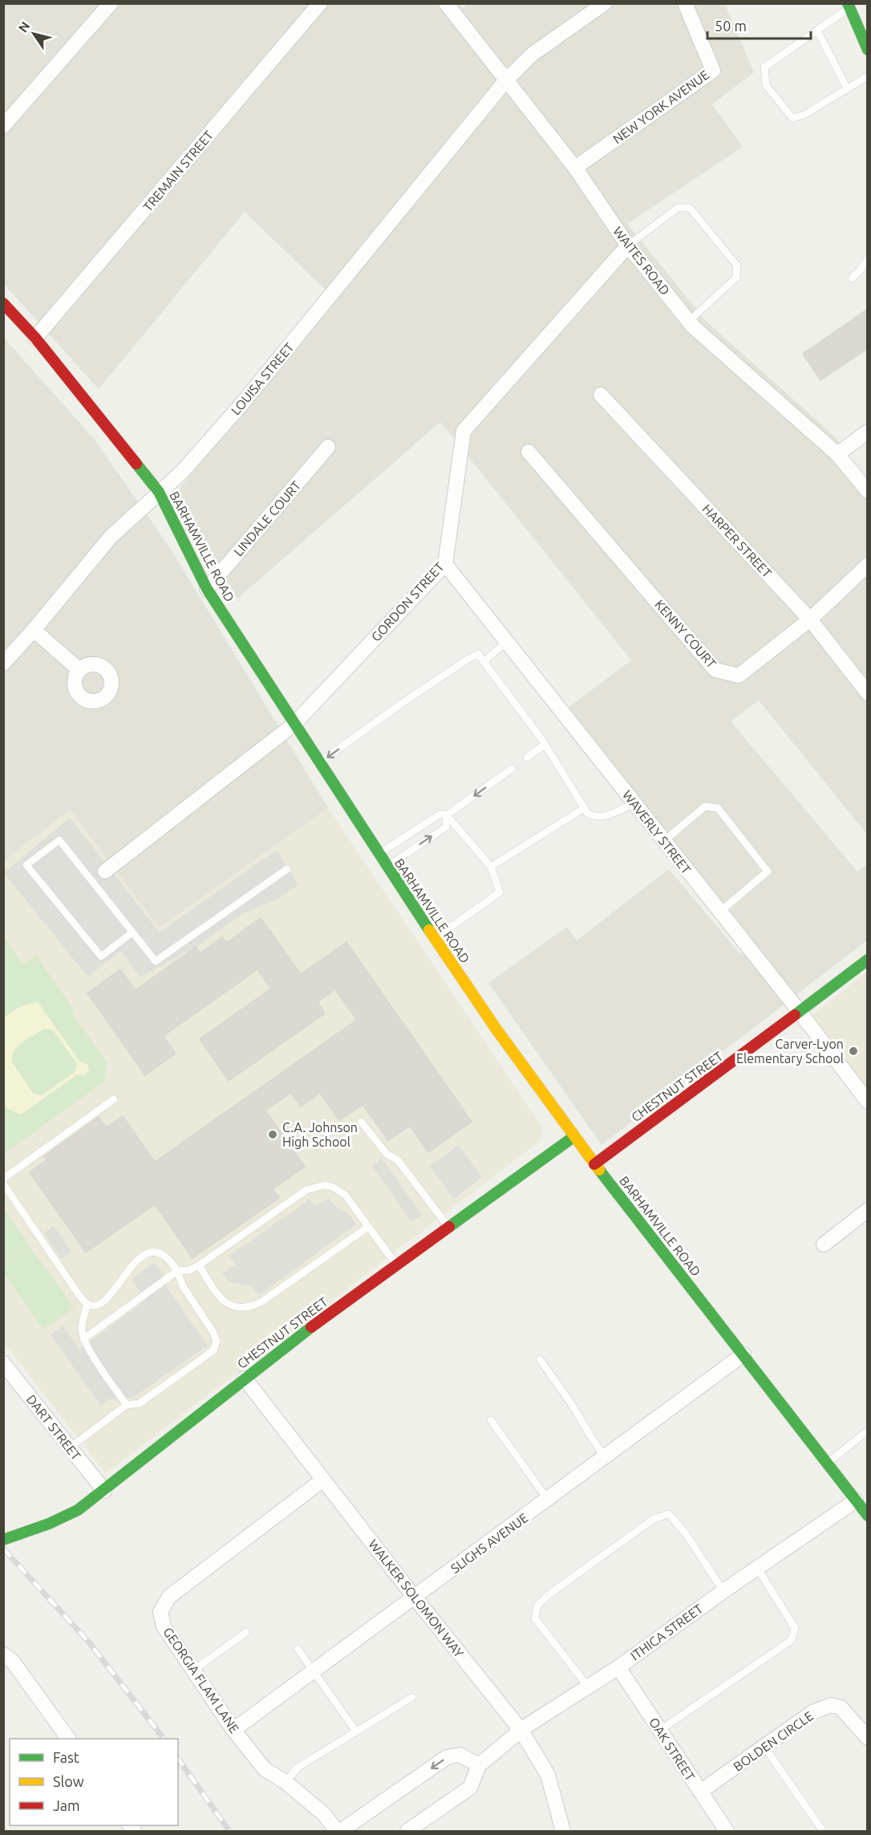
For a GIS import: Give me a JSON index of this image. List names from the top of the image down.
{
  "streets": {
    "street": [
      "NEW YORK AVENUE",
      "TREMAIN STREET",
      "WAITES ROAD",
      "LOUISA STREET",
      "LINDALE COURT",
      "HARPER STREET",
      "BARHAMVILLE ROAD",
      "GORDON STREET",
      "KENNY COURT",
      "WAVERLY STREET",
      "CHESTNUT STREET",
      "DART STREET",
      "SLIGHS AVENUE",
      "WALKER SOLOMON WAY",
      "ITHICA STREET",
      "GEORGIA FLAM LANE",
      "BOLDEN CIRCLE",
      "OAK STREET"
    ]
  },
  "crossings": [
    ["NEW YORK AVENUE", "WAITES ROAD"],
    ["TREMAIN STREET", "BARHAMVILLE ROAD"],
    ["WAITES ROAD", "LOUISA STREET"],
    ["WAITES ROAD", "GORDON STREET"],
    ["LOUISA STREET", "BARHAMVILLE ROAD"],
    ["LINDALE COURT", "BARHAMVILLE ROAD"],
    ["HARPER STREET", "KENNY COURT"],
    ["BARHAMVILLE ROAD", "GORDON STREET"],
    ["BARHAMVILLE ROAD", "CHESTNUT STREET"],
    ["BARHAMVILLE ROAD", "SLIGHS AVENUE"],
    ["BARHAMVILLE ROAD", "ITHICA STREET"],
    ["GORDON STREET", "WAVERLY STREET"],
    ["WAVERLY STREET", "CHESTNUT STREET"],
    ["CHESTNUT STREET", "DART STREET"],
    ["CHESTNUT STREET", "WALKER SOLOMON WAY"],
    ["SLIGHS AVENUE", "WALKER SOLOMON WAY"],
    ["SLIGHS AVENUE", "GEORGIA FLAM LANE"],
    ["WALKER SOLOMON WAY", "ITHICA STREET"],
    ["WALKER SOLOMON WAY", "GEORGIA FLAM LANE"],
    ["ITHICA STREET", "OAK STREET"],
    ["BOLDEN CIRCLE", "OAK STREET"]
  ],
  "places": ["Carver-Lyon Elementary School", "C.A. Johnson High School"],
  "legend": ["Fast", "Slow", "Jam"],
  "scale_bar": "50 m",
  "north": "top left"
}
